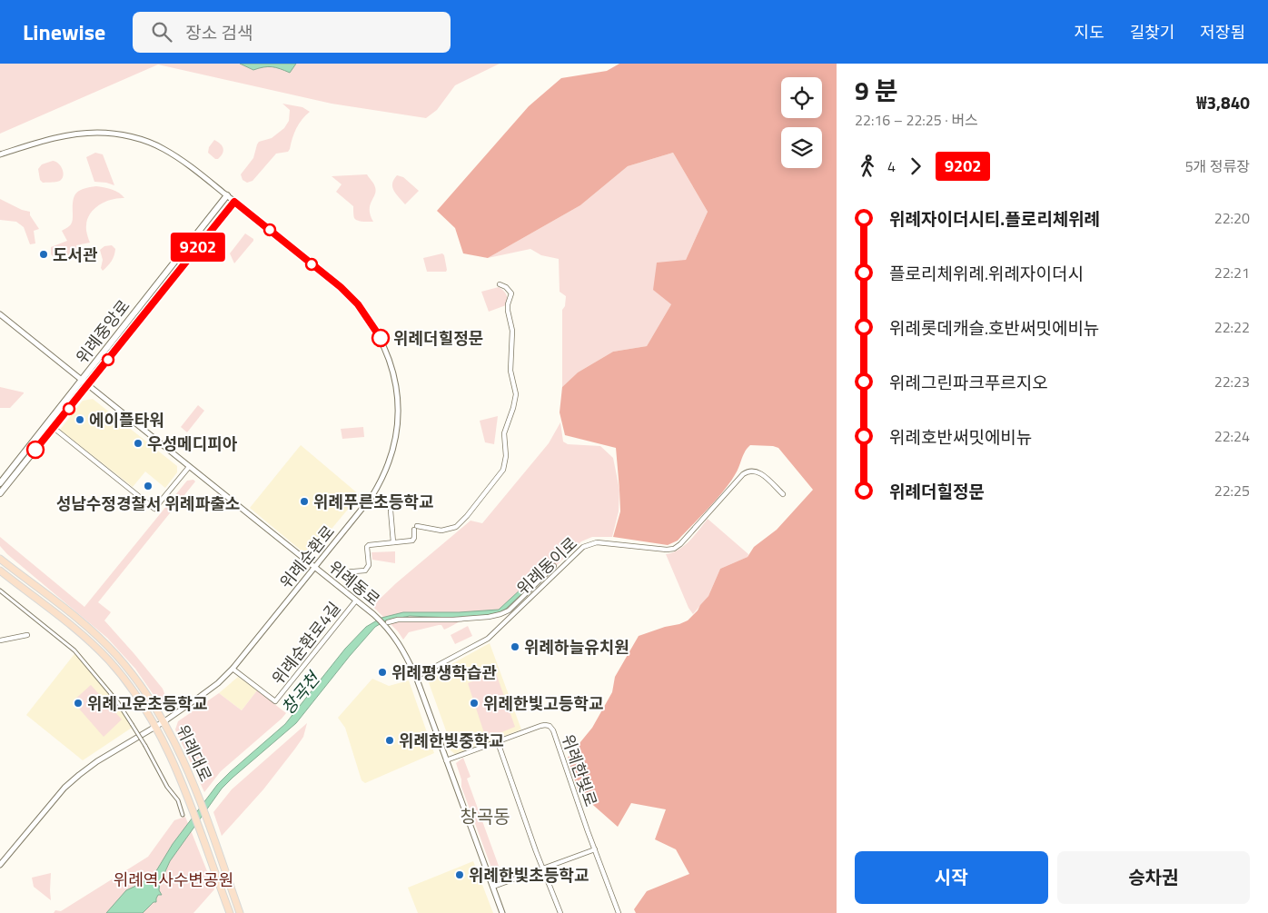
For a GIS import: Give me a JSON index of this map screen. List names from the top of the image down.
{
  "streets": {
    "main road": ["위례중앙로", "위례대로"],
    "street": [
      "위례순환로",
      "위례동이로",
      "위례동로",
      "위례순환로4길",
      "위례한빛로"
    ]
  },
  "crossings": [
    ["위례중앙로", "위례순환로"],
    ["위례중앙로", "위례동로"],
    ["위례순환로", "위례동로"],
    ["위례순환로", "위례순환로4길"],
    ["위례순환로", "위례대로"],
    ["위례동이로", "위례동로"],
    ["위례동로", "위례순환로4길"],
    ["위례동로", "위례한빛로"]
  ],
  "districts": ["창곡동"],
  "water": ["창곡천"],
  "parks": ["위례역사수변공원"],
  "places": [
    "도서관",
    "위례더힐정문",
    "에이플타워",
    "우성메디피아",
    "성남수정경찰서 위례파출소",
    "위례푸른초등학교",
    "위례하늘유치원",
    "위례평생학습관",
    "위례고운초등학교",
    "위례한빛고등학교",
    "위례한빛중학교",
    "위례한빛초등학교"
  ],
  "lines": ["bus line 9202"],
  "page": {
    "header": "Linewise",
    "search": "장소 검색",
    "nav": ["지도", "길찾기", "저장됨"],
    "on_map": "9202",
    "heading": ["9 분", "22:16 – 22:25 · 버스", "₩3,840"],
    "legs": ["4", "9202", "5개 정류장"],
    "list": [
      {
        "name": "위례자이더시티.플로리체위례",
        "value": "22:20"
      },
      {
        "name": "플로리체위례.위례자이더시",
        "value": "22:21"
      },
      {
        "name": "위례롯데캐슬.호반써밋에비뉴",
        "value": "22:22"
      },
      {
        "name": "위례그린파크푸르지오",
        "value": "22:23"
      },
      {
        "name": "위례호반써밋에비뉴",
        "value": "22:24"
      },
      {
        "name": "위례더힐정문",
        "value": "22:25"
      }
    ],
    "buttons": ["시작", "승차권"]
  }
}
